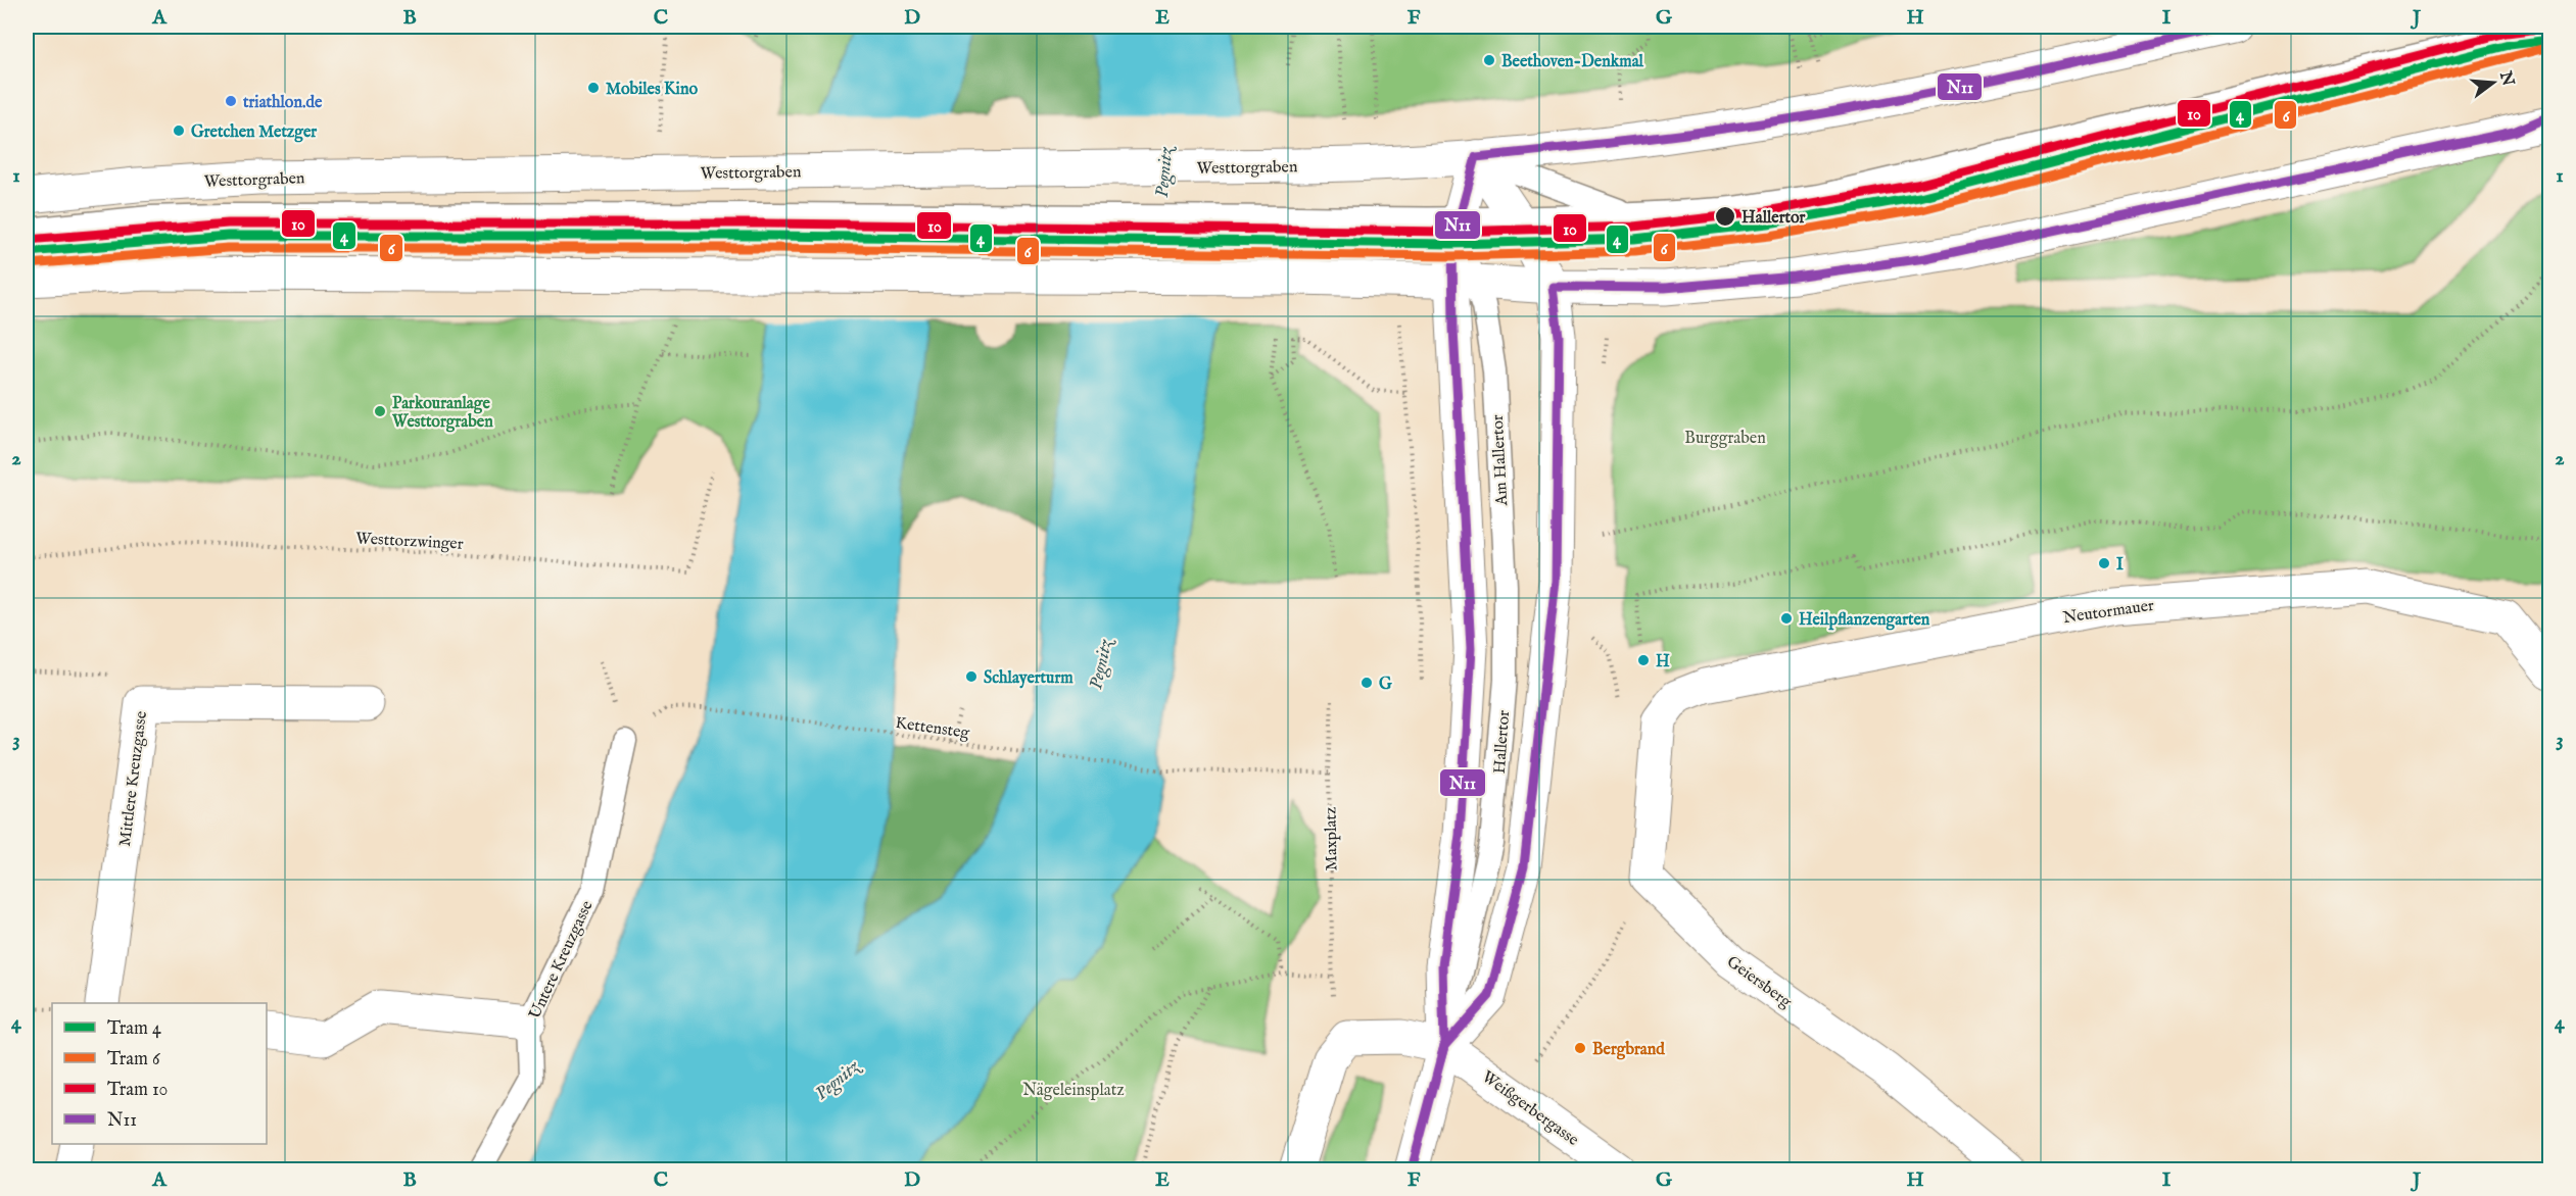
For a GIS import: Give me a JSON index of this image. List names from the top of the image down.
{
  "streets": {
    "street": [
      "Westtorgraben",
      "Am Hallertor",
      "Neutormauer",
      "Hallertor",
      "Mittlere Kreuzgasse",
      "Geiersberg",
      "Weißgerbergasse"
    ],
    "lane": ["Untere Kreuzgasse"],
    "path": ["Westtorzwinger", "Kettensteg", "Maxplatz"]
  },
  "crossings": [
    ["Westtorgraben", "Am Hallertor"],
    ["Am Hallertor", "Hallertor"],
    ["Neutormauer", "Geiersberg"],
    ["Kettensteg", "Maxplatz"],
    ["Hallertor", "Weißgerbergasse"]
  ],
  "water": ["Pegnitz"],
  "parks": ["Burggraben", "Nägeleinsplatz"],
  "places": [
    "Beethoven-Denkmal",
    "Mobiles Kino",
    "triathlon.de",
    "Gretchen Metzger",
    "Hallertor",
    "Parkouranlage Westtorgraben",
    "I",
    "Heilpflanzengarten",
    "H",
    "Schlayerturm",
    "G",
    "Bergbrand"
  ],
  "lines": [
    "transit line N11",
    "tram line 10",
    "tram line 4",
    "tram line 6"
  ],
  "legend": [
    "Tram 4",
    "Tram 6",
    "Tram 10",
    "N11"
  ],
  "north": "right",
  "grid": {
    "columns": [
      "A",
      "B",
      "C",
      "D",
      "E",
      "F",
      "G",
      "H",
      "I",
      "J"
    ],
    "rows": [
      "1",
      "2",
      "3",
      "4"
    ]
  }
}
